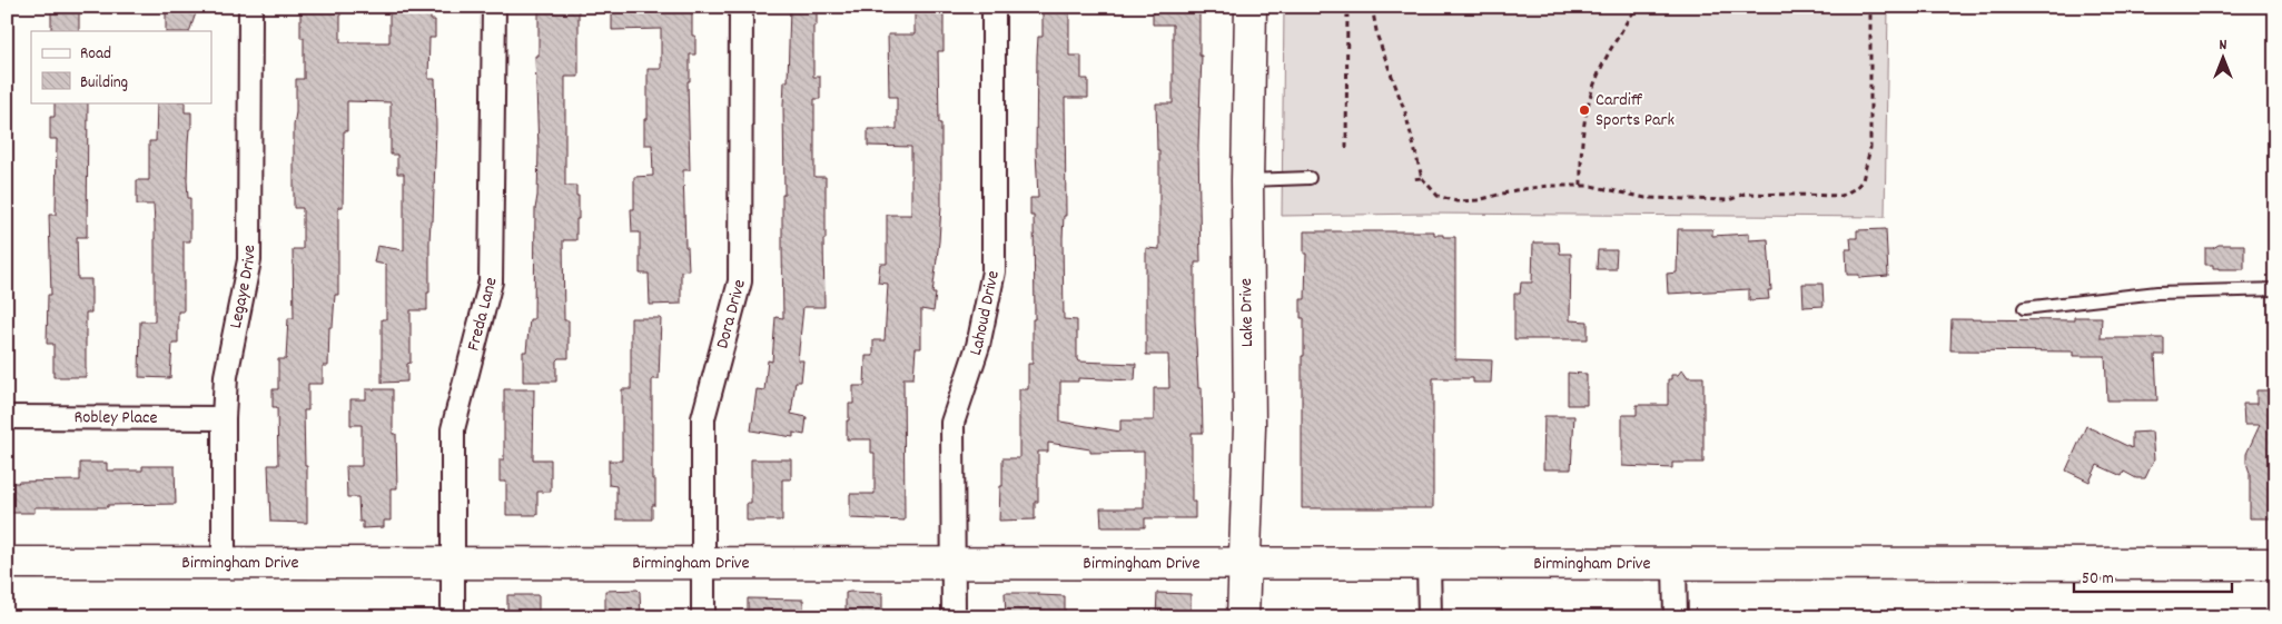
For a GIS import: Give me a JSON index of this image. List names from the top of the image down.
{
  "streets": {
    "main road": ["Lake Drive", "Birmingham Drive"],
    "street": [
      "Legaye Drive",
      "Dora Drive",
      "Freda Lane",
      "Lahoud Drive",
      "Robley Place"
    ]
  },
  "crossings": [
    ["Legaye Drive", "Robley Place"],
    ["Legaye Drive", "Birmingham Drive"],
    ["Dora Drive", "Birmingham Drive"],
    ["Lake Drive", "Birmingham Drive"],
    ["Freda Lane", "Birmingham Drive"],
    ["Lahoud Drive", "Birmingham Drive"]
  ],
  "places": ["Cardiff Sports Park"],
  "legend": ["Road", "Building"],
  "scale_bar": "50 m",
  "north": "top"
}
